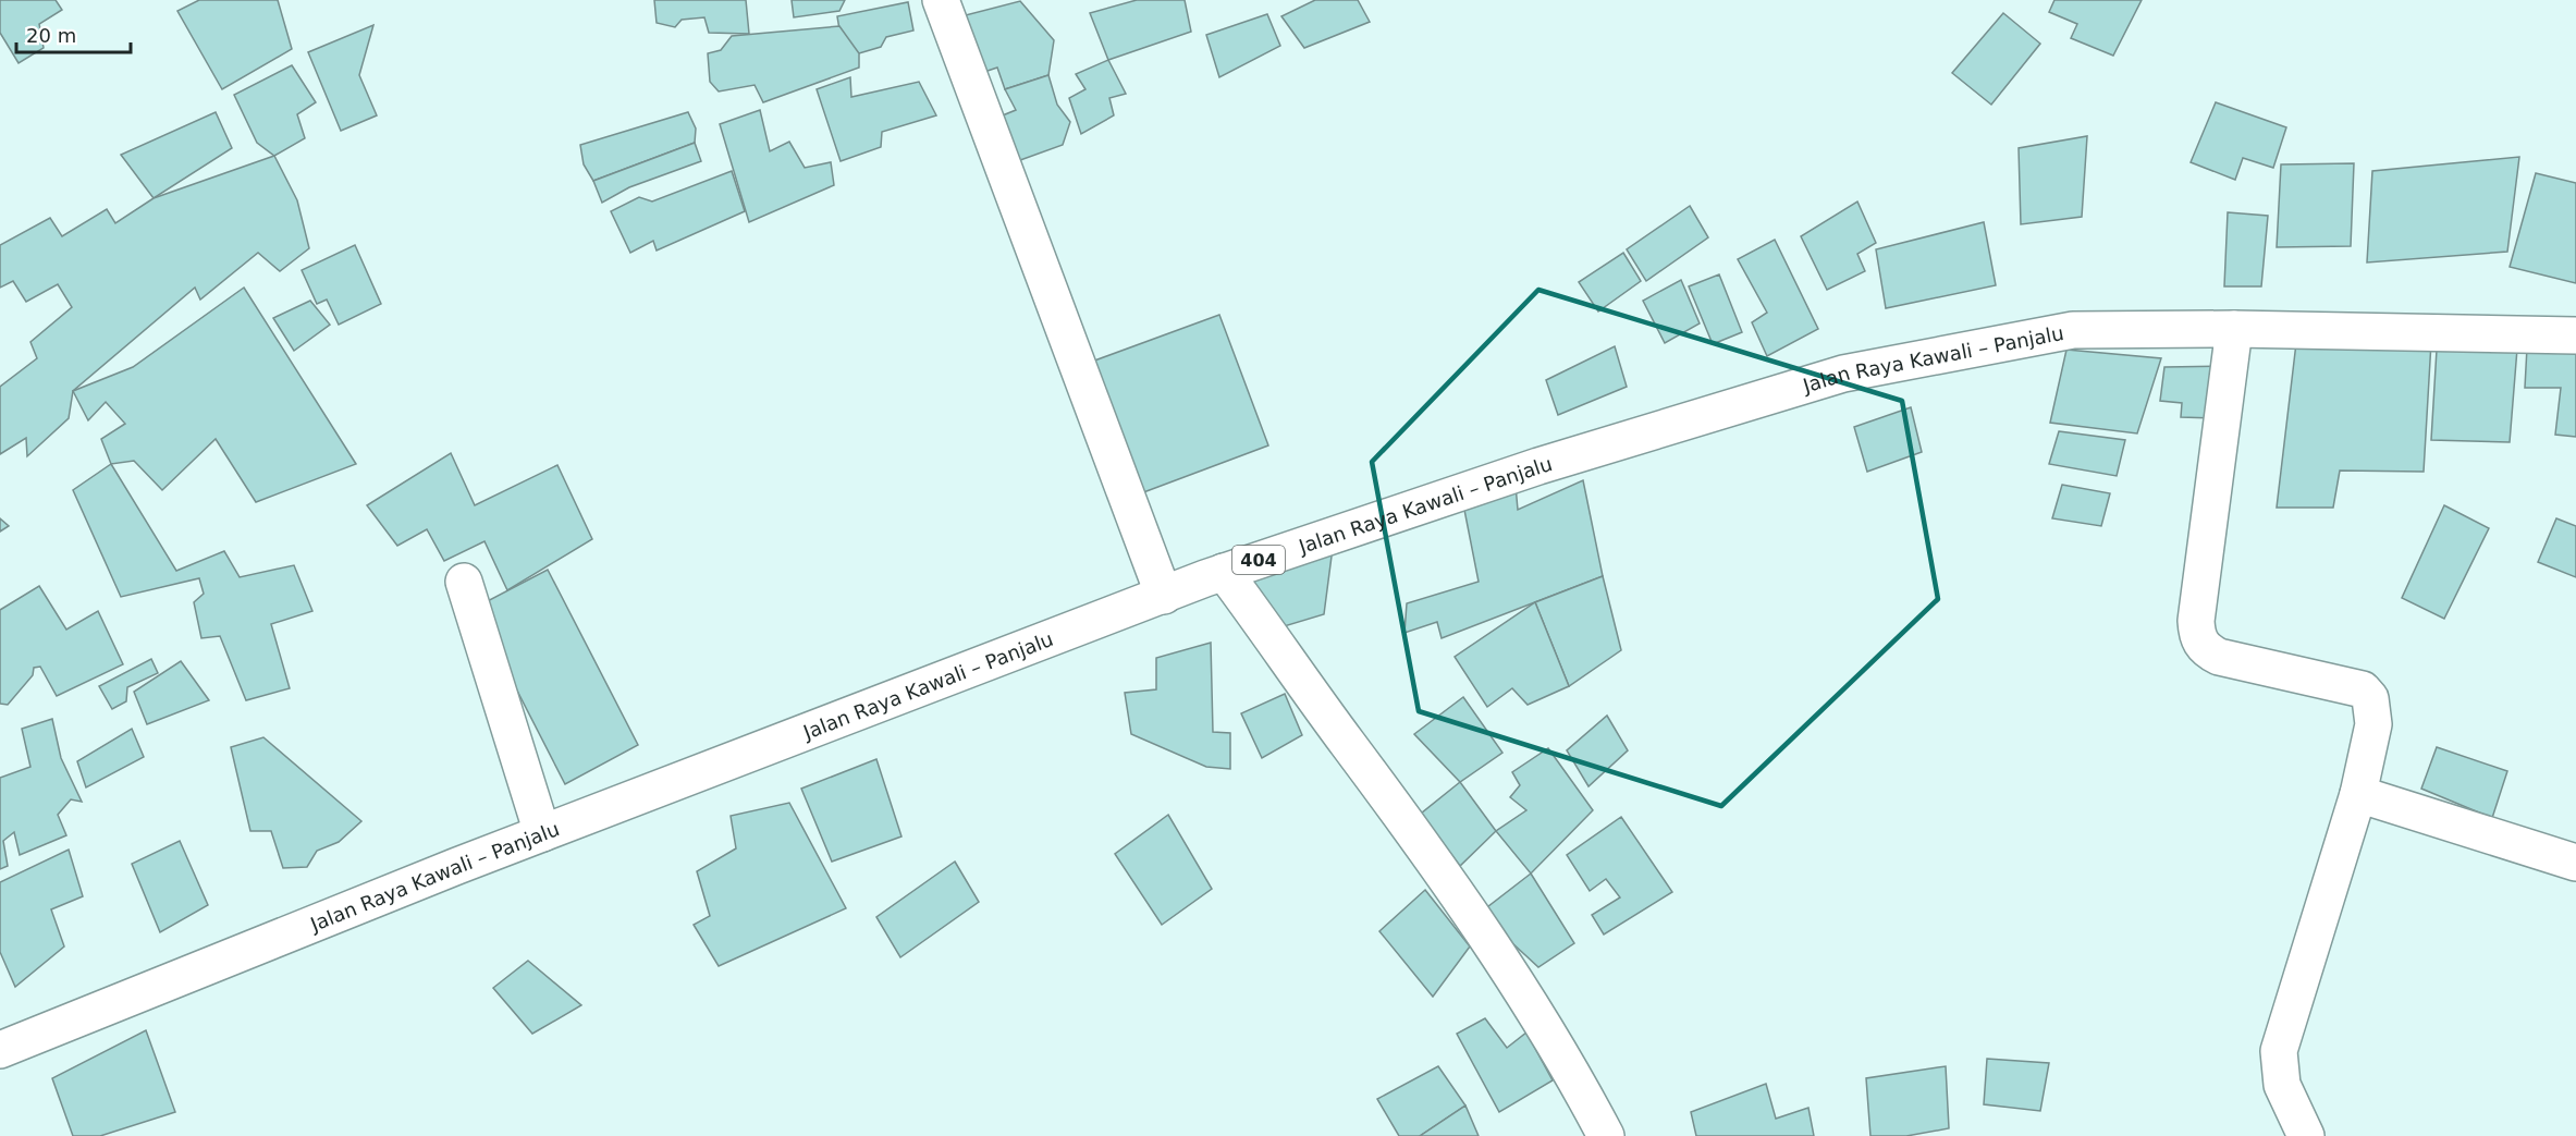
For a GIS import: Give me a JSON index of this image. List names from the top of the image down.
{
  "streets": {
    "street": ["Jalan Raya Kawali – Panjalu", "404"]
  },
  "scale_bar": "20 m"
}
